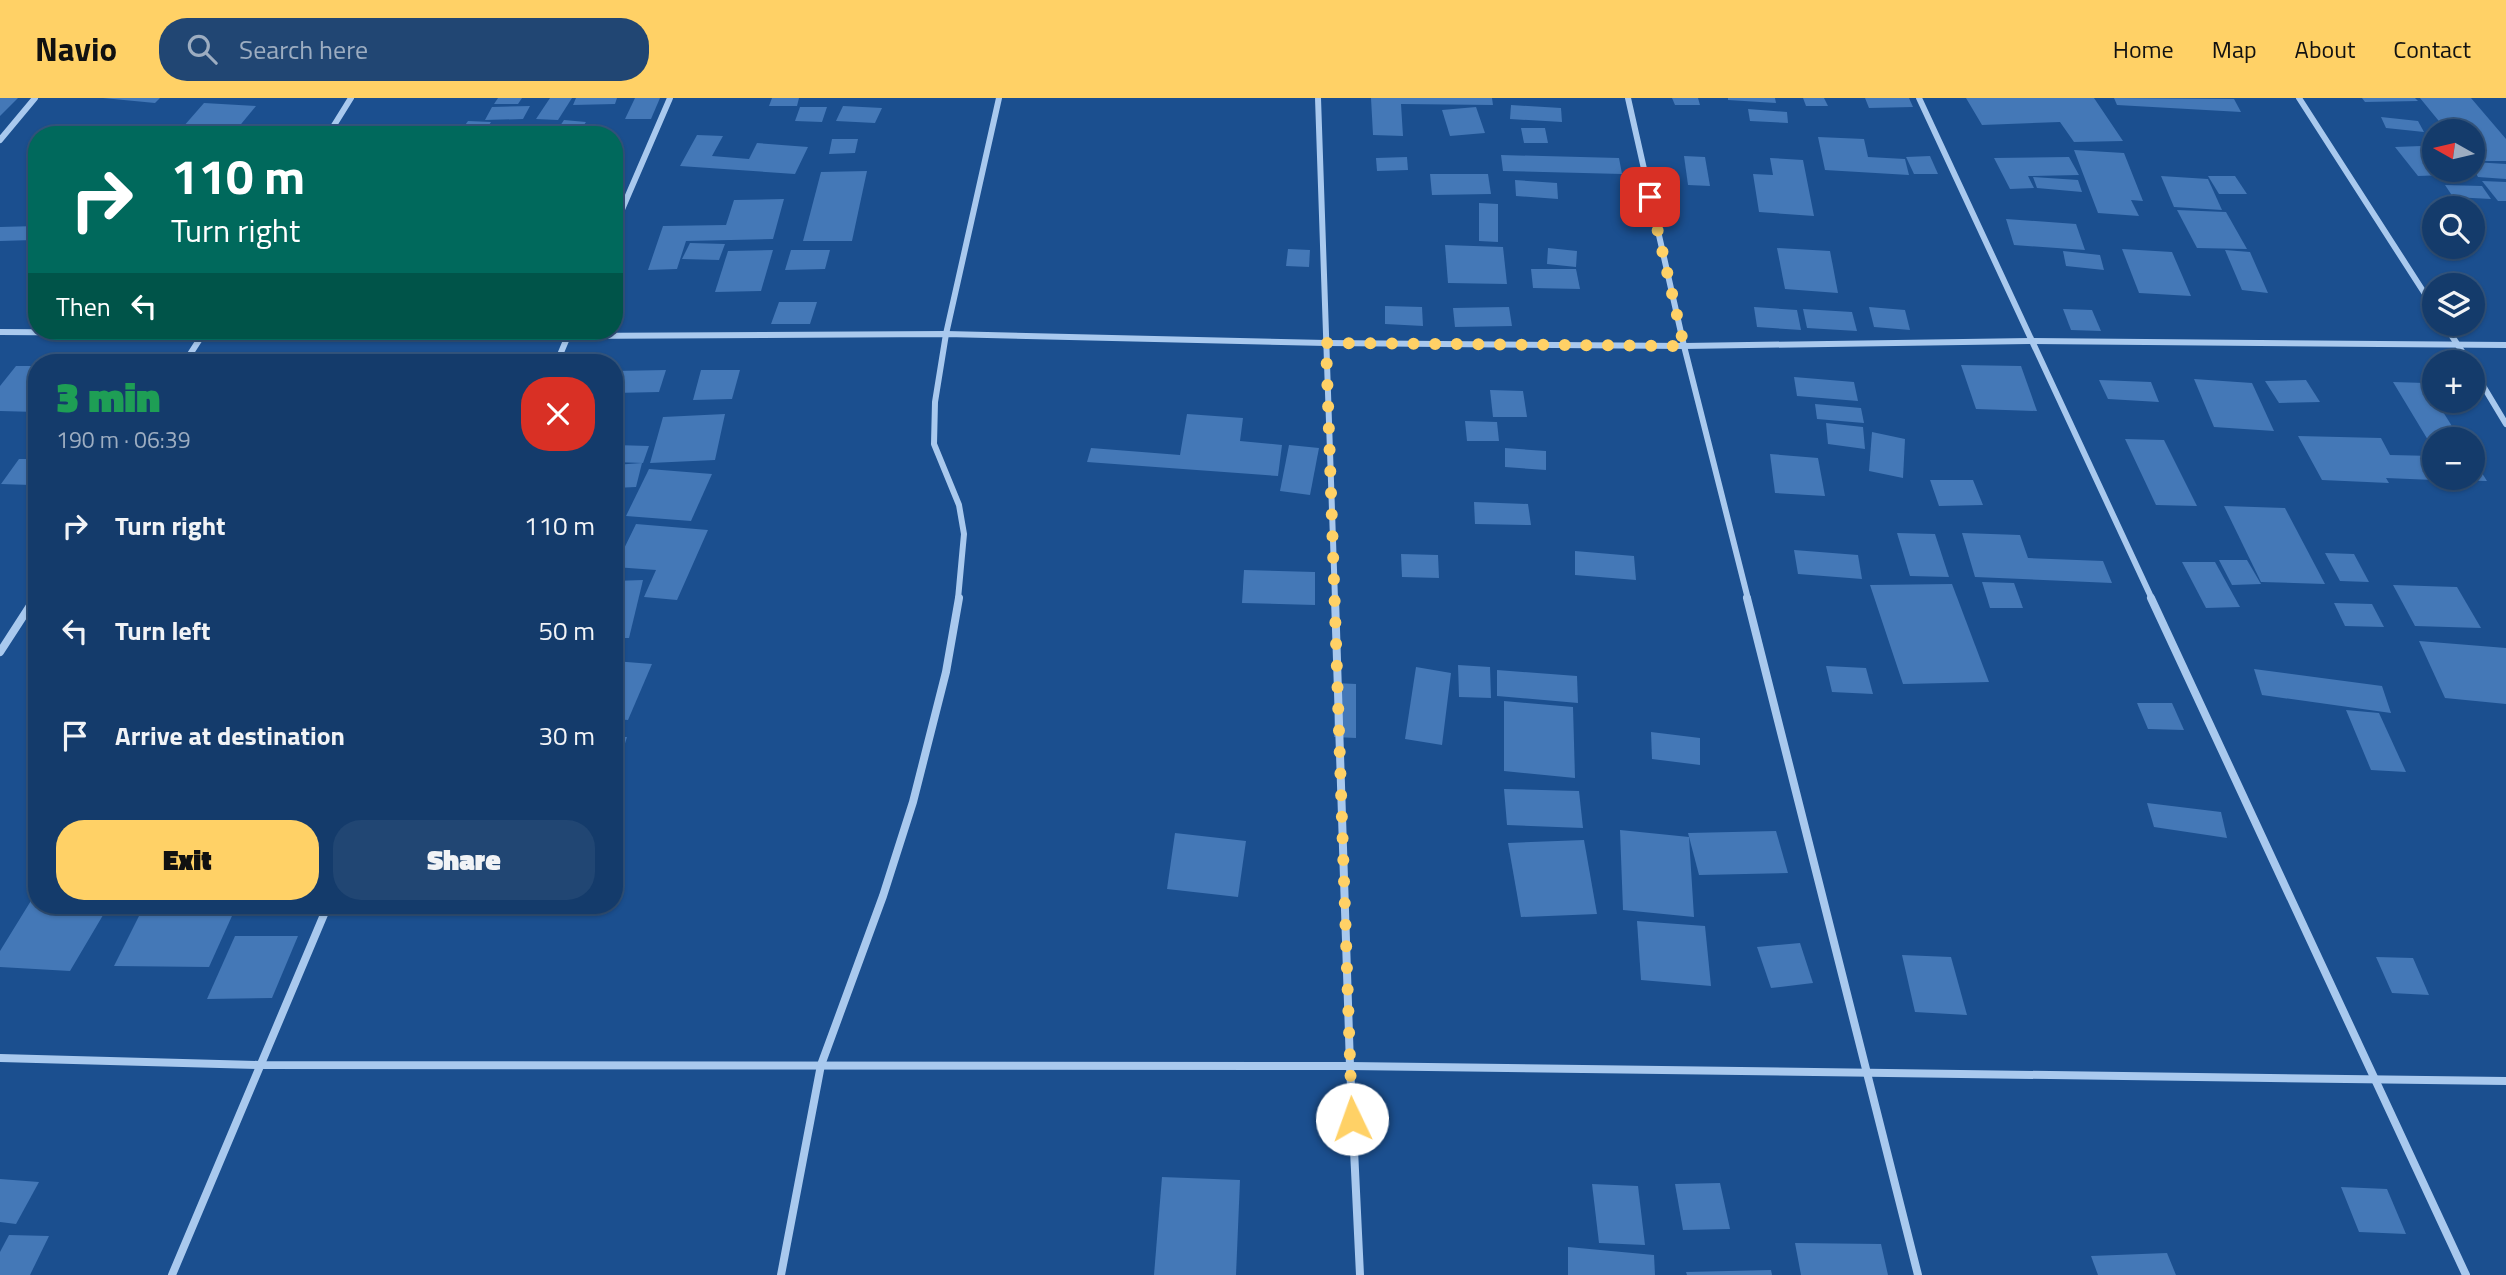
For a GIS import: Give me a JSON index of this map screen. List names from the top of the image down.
{
  "north": "left",
  "page": {
    "header": "Navio",
    "search": "Search here",
    "nav": [
      "Home",
      "Map",
      "About",
      "Contact"
    ],
    "map_buttons": ["+", "−"],
    "turn": ["110 m", "Turn right"],
    "then": "Then",
    "heading": ["3 min", "190 m · 06:39"],
    "list": [
      {
        "name": "Turn right",
        "value": "110 m"
      },
      {
        "name": "Turn left",
        "value": "50 m"
      },
      {
        "name": "Arrive at destination",
        "value": "30 m"
      }
    ],
    "buttons": ["Exit", "Share"]
  }
}
